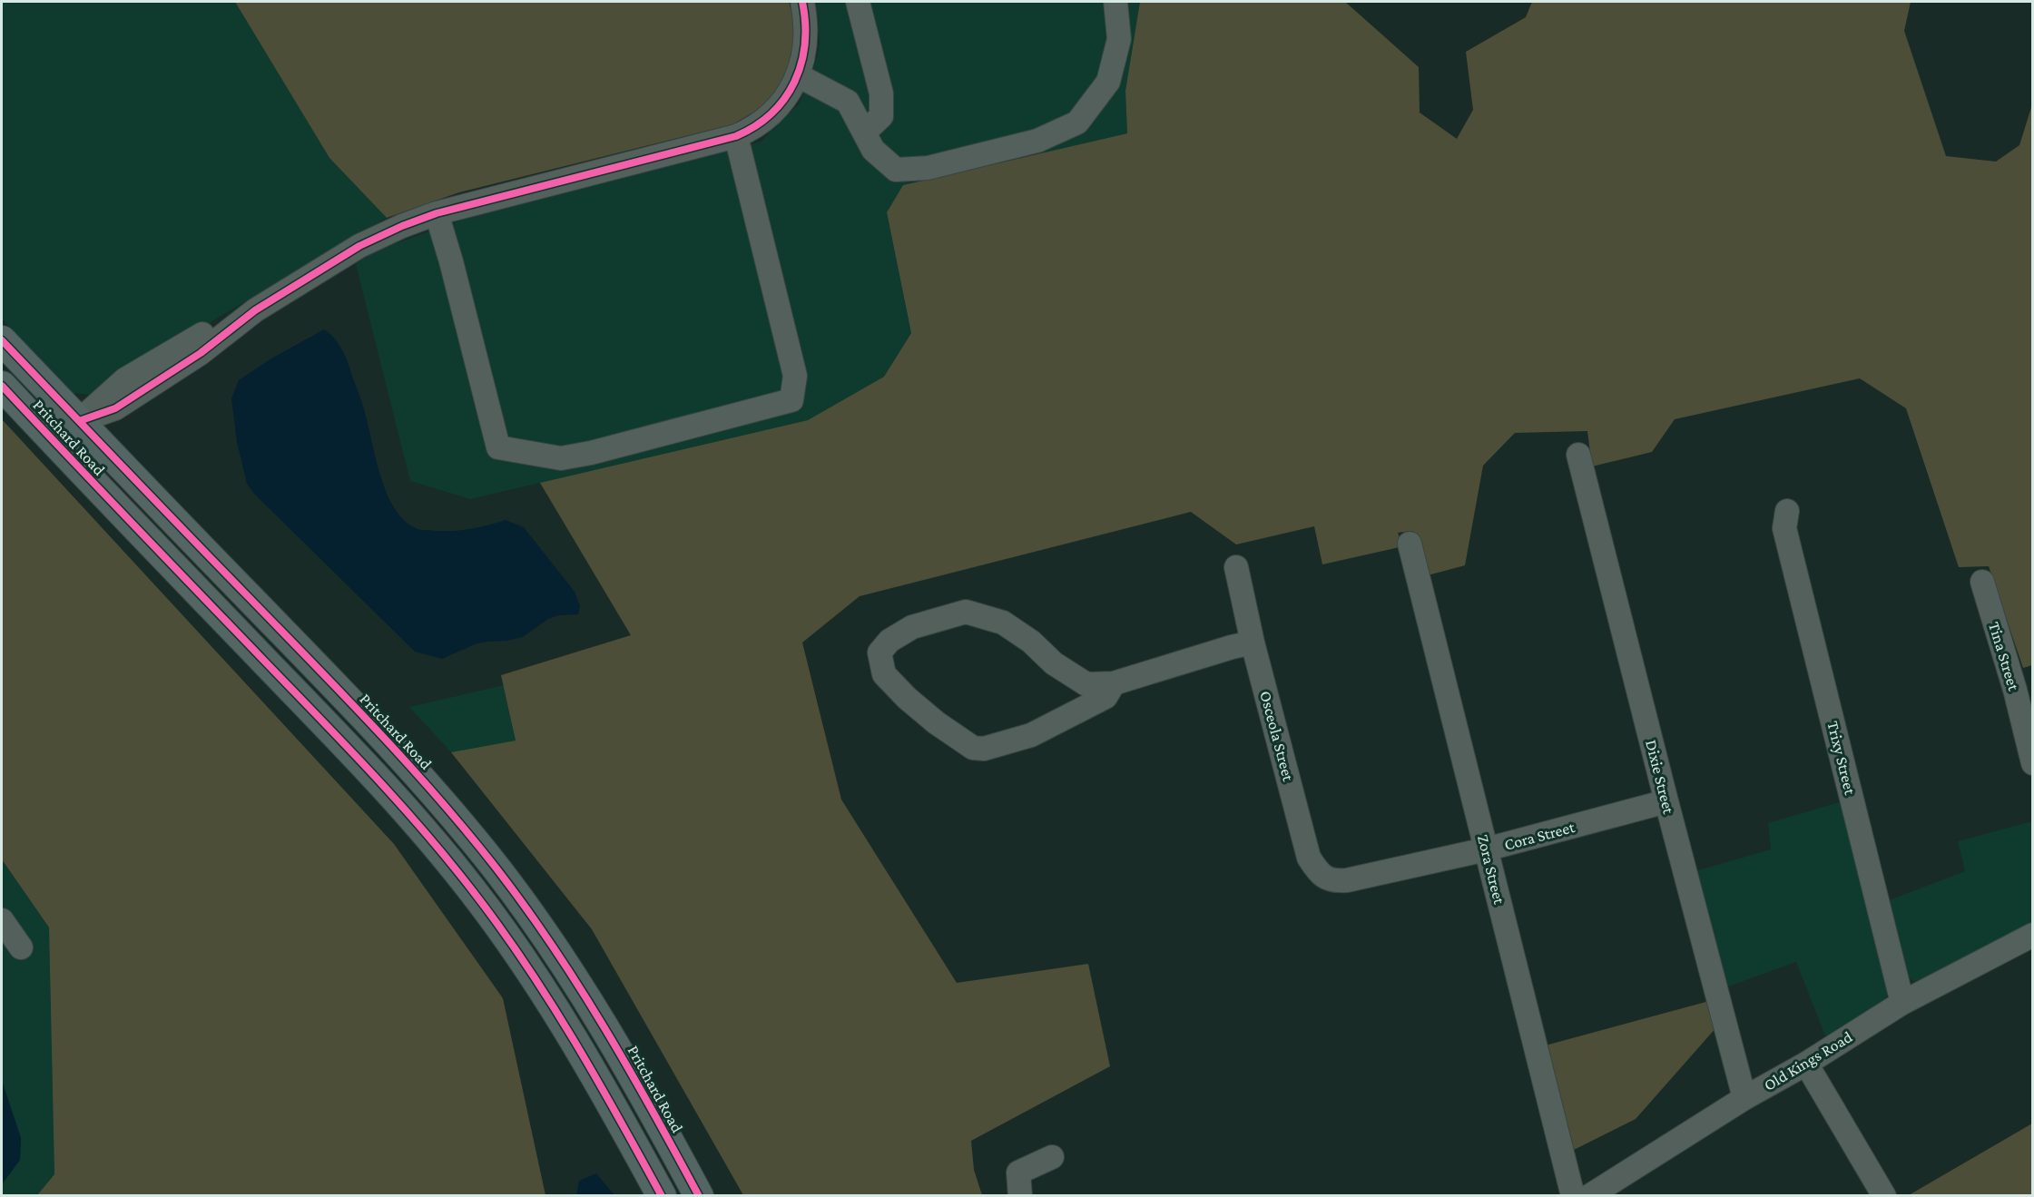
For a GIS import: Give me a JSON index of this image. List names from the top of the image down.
{
  "streets": {
    "main road": ["Pritchard Road"],
    "street": [
      "Tina Street",
      "Osceola Street",
      "Trixy Street",
      "Dixie Street",
      "Cora Street",
      "Zora Street",
      "Old Kings Road"
    ]
  },
  "crossings": [
    ["Osceola Street", "Cora Street"],
    ["Trixy Street", "Old Kings Road"],
    ["Dixie Street", "Cora Street"],
    ["Dixie Street", "Old Kings Road"],
    ["Cora Street", "Zora Street"]
  ]
}
